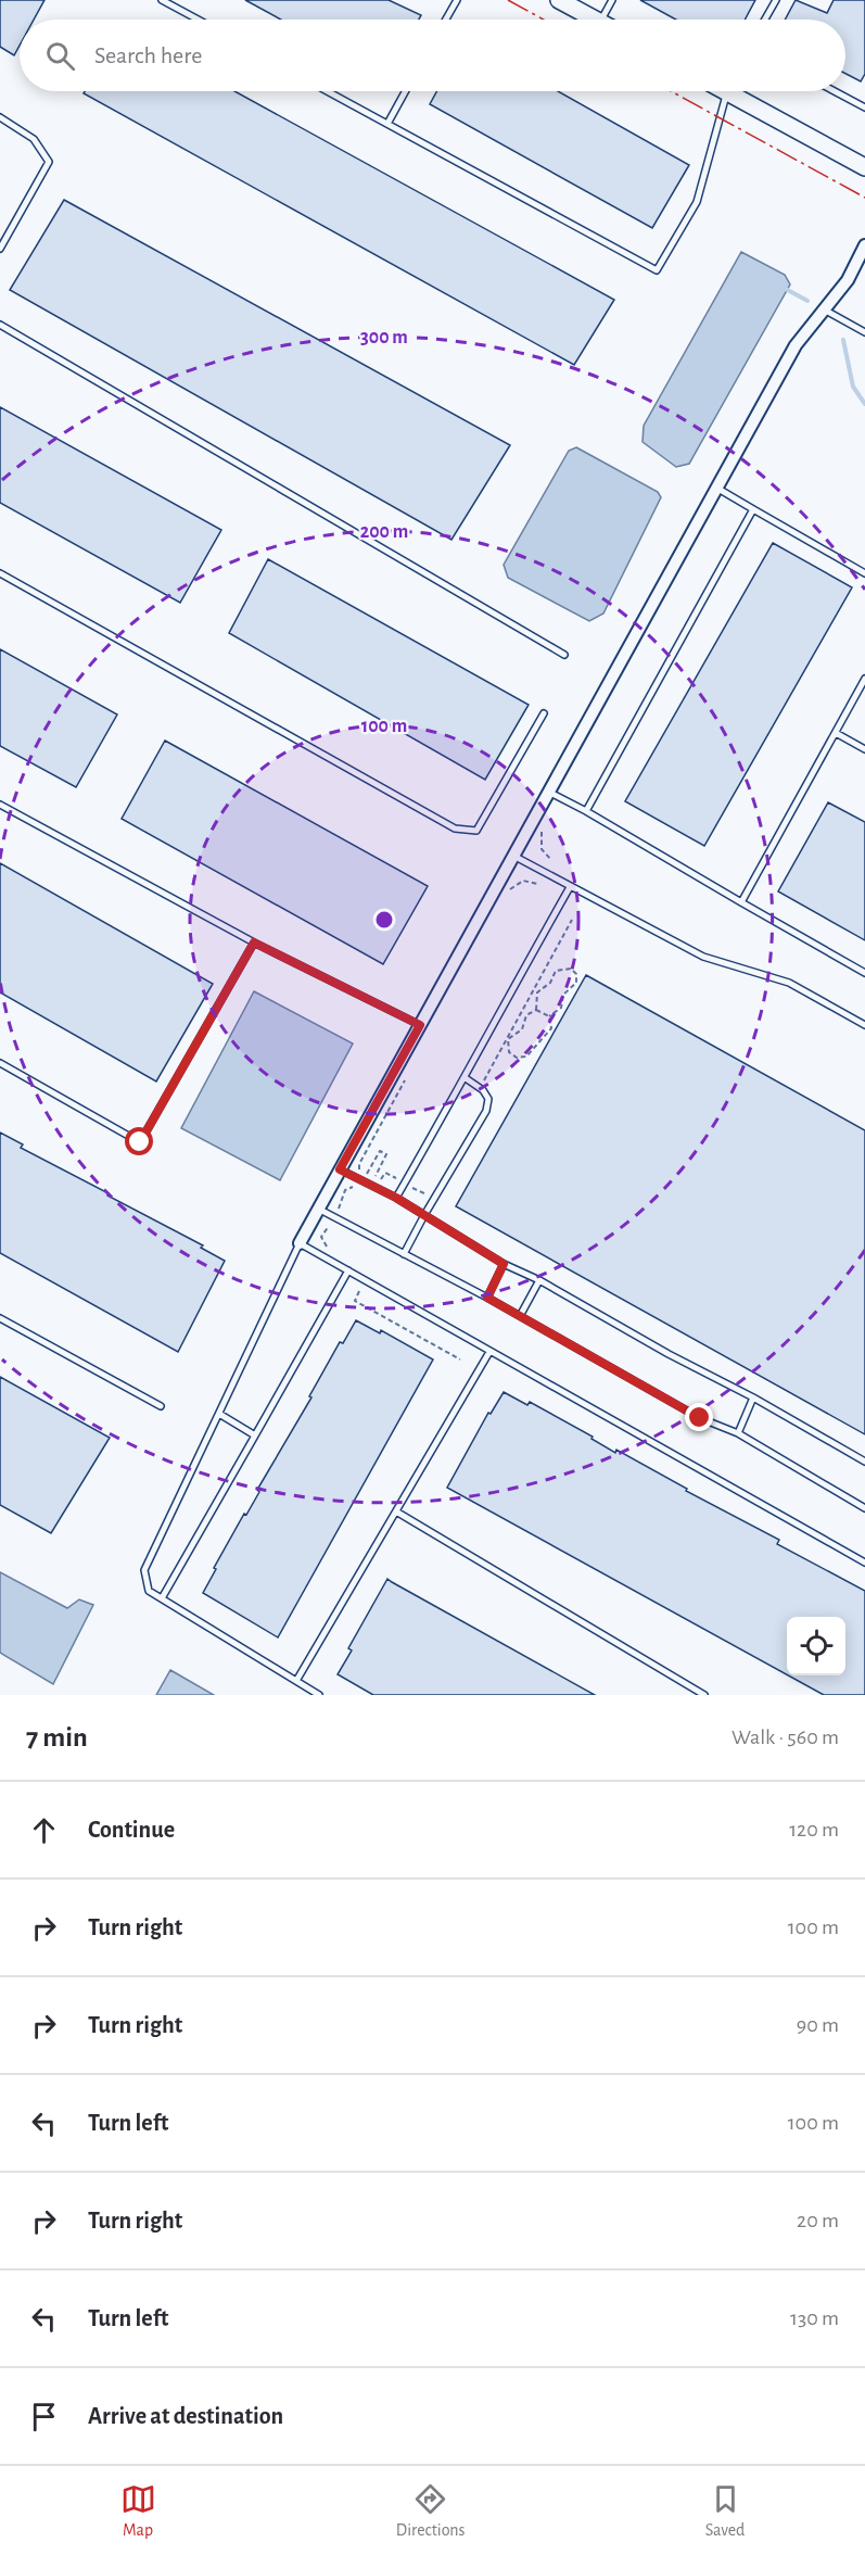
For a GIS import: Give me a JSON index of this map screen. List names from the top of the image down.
{
  "page": {
    "search": "Search here",
    "heading": ["7 min", "Walk · 560 m"],
    "list": [
      ["Continue", "120 m"],
      ["Turn right", "100 m"],
      ["Turn right", "90 m"],
      ["Turn left", "100 m"],
      ["Turn right", "20 m"],
      ["Turn left", "130 m"],
      "Arrive at destination"
    ],
    "nav": ["Map", "Directions", "Saved"]
  },
  "rings": ["300 m", "200 m", "100 m"]
}
